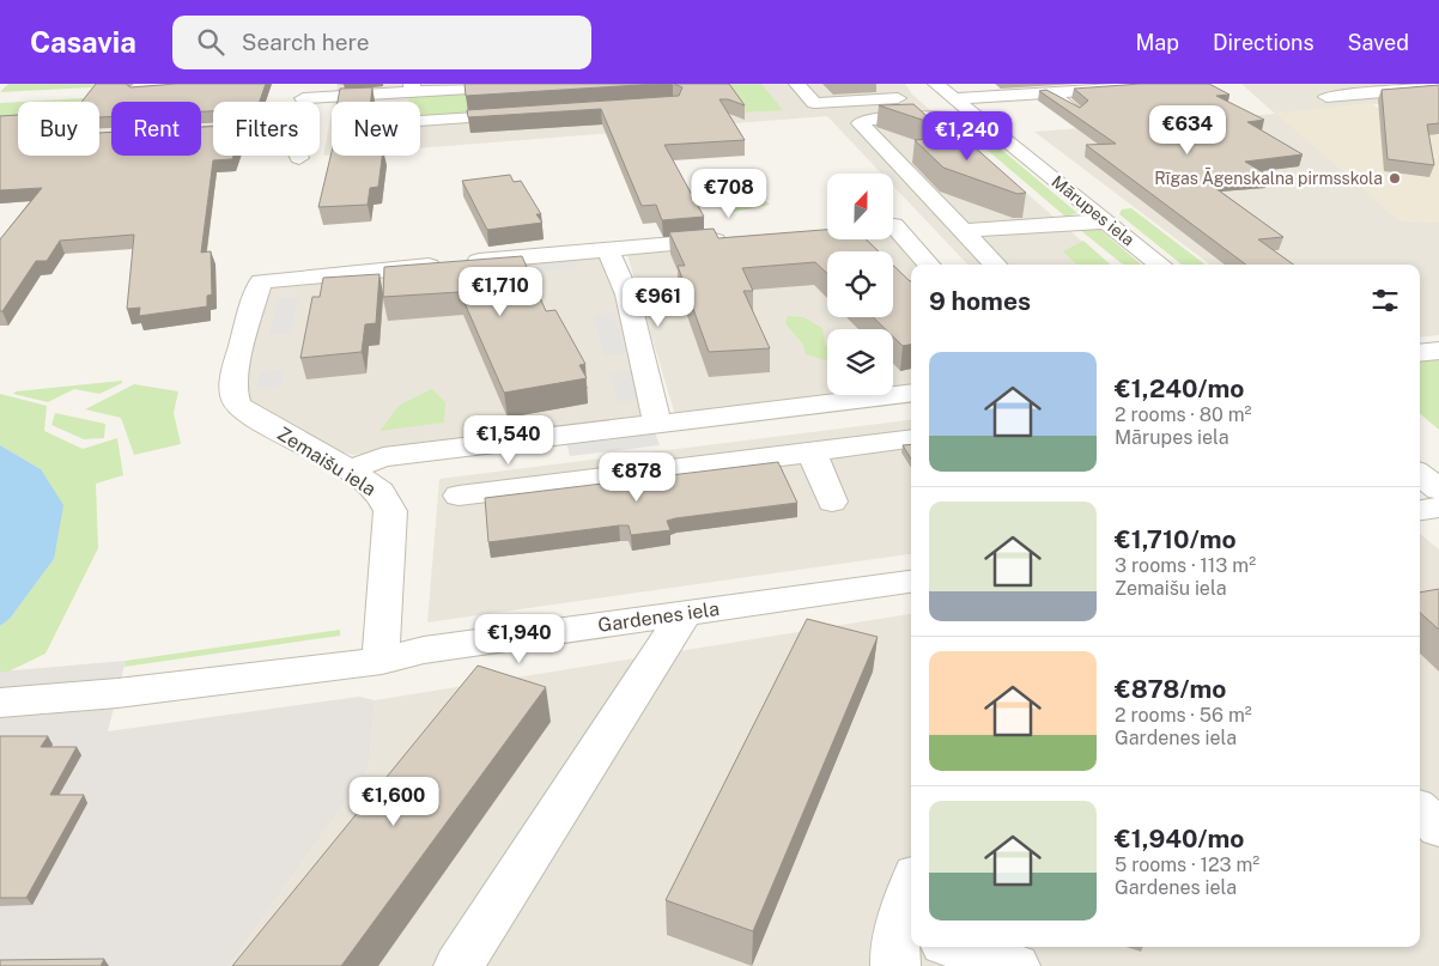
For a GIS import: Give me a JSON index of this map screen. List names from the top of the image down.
{
  "streets": {
    "street": ["Mārupes iela", "Zemaišu iela", "Gardenes iela"]
  },
  "crossings": [
    ["Zemaišu iela", "Gardenes iela"]
  ],
  "places": ["Rīgas Āgenskalna pirmsskola"],
  "north": "top",
  "page": {
    "header": "Casavia",
    "search": "Search here",
    "nav": ["Map", "Directions", "Saved"],
    "chip": [
      "Buy",
      "Rent",
      "Filters",
      "New"
    ],
    "price": [
      "€634",
      "€1,240",
      "€708",
      "€1,710",
      "€961",
      "€1,540",
      "€878",
      "€1,940",
      "€1,600"
    ],
    "heading": "9 homes",
    "list": [
      {
        "name": "€1,240/mo",
        "note": "2 rooms · 80 m² · Mārupes iela"
      },
      {
        "name": "€1,710/mo",
        "note": "3 rooms · 113 m² · Zemaišu iela"
      },
      {
        "name": "€878/mo",
        "note": "2 rooms · 56 m² · Gardenes iela"
      },
      {
        "name": "€1,940/mo",
        "note": "5 rooms · 123 m² · Gardenes iela"
      }
    ]
  }
}
